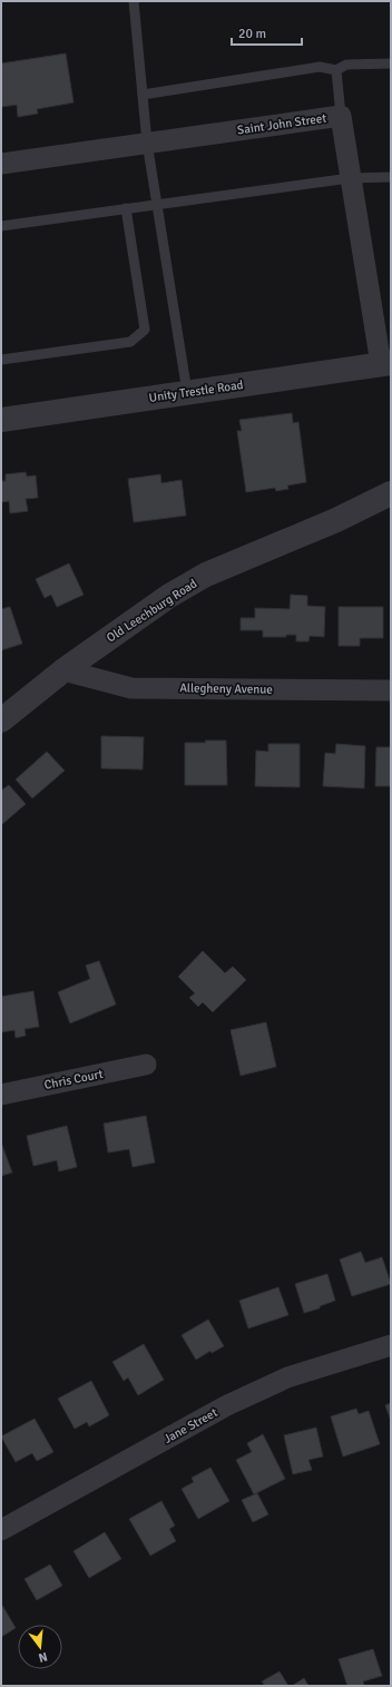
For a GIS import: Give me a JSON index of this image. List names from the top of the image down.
{
  "streets": {
    "street": [
      "Saint John Street",
      "Unity Trestle Road",
      "Old Leechburg Road",
      "Allegheny Avenue",
      "Chris Court",
      "Jane Street"
    ]
  },
  "crossings": [
    ["Saint John Street", "Unity Trestle Road"],
    ["Old Leechburg Road", "Allegheny Avenue"]
  ],
  "scale_bar": "20 m",
  "north": "bottom"
}
